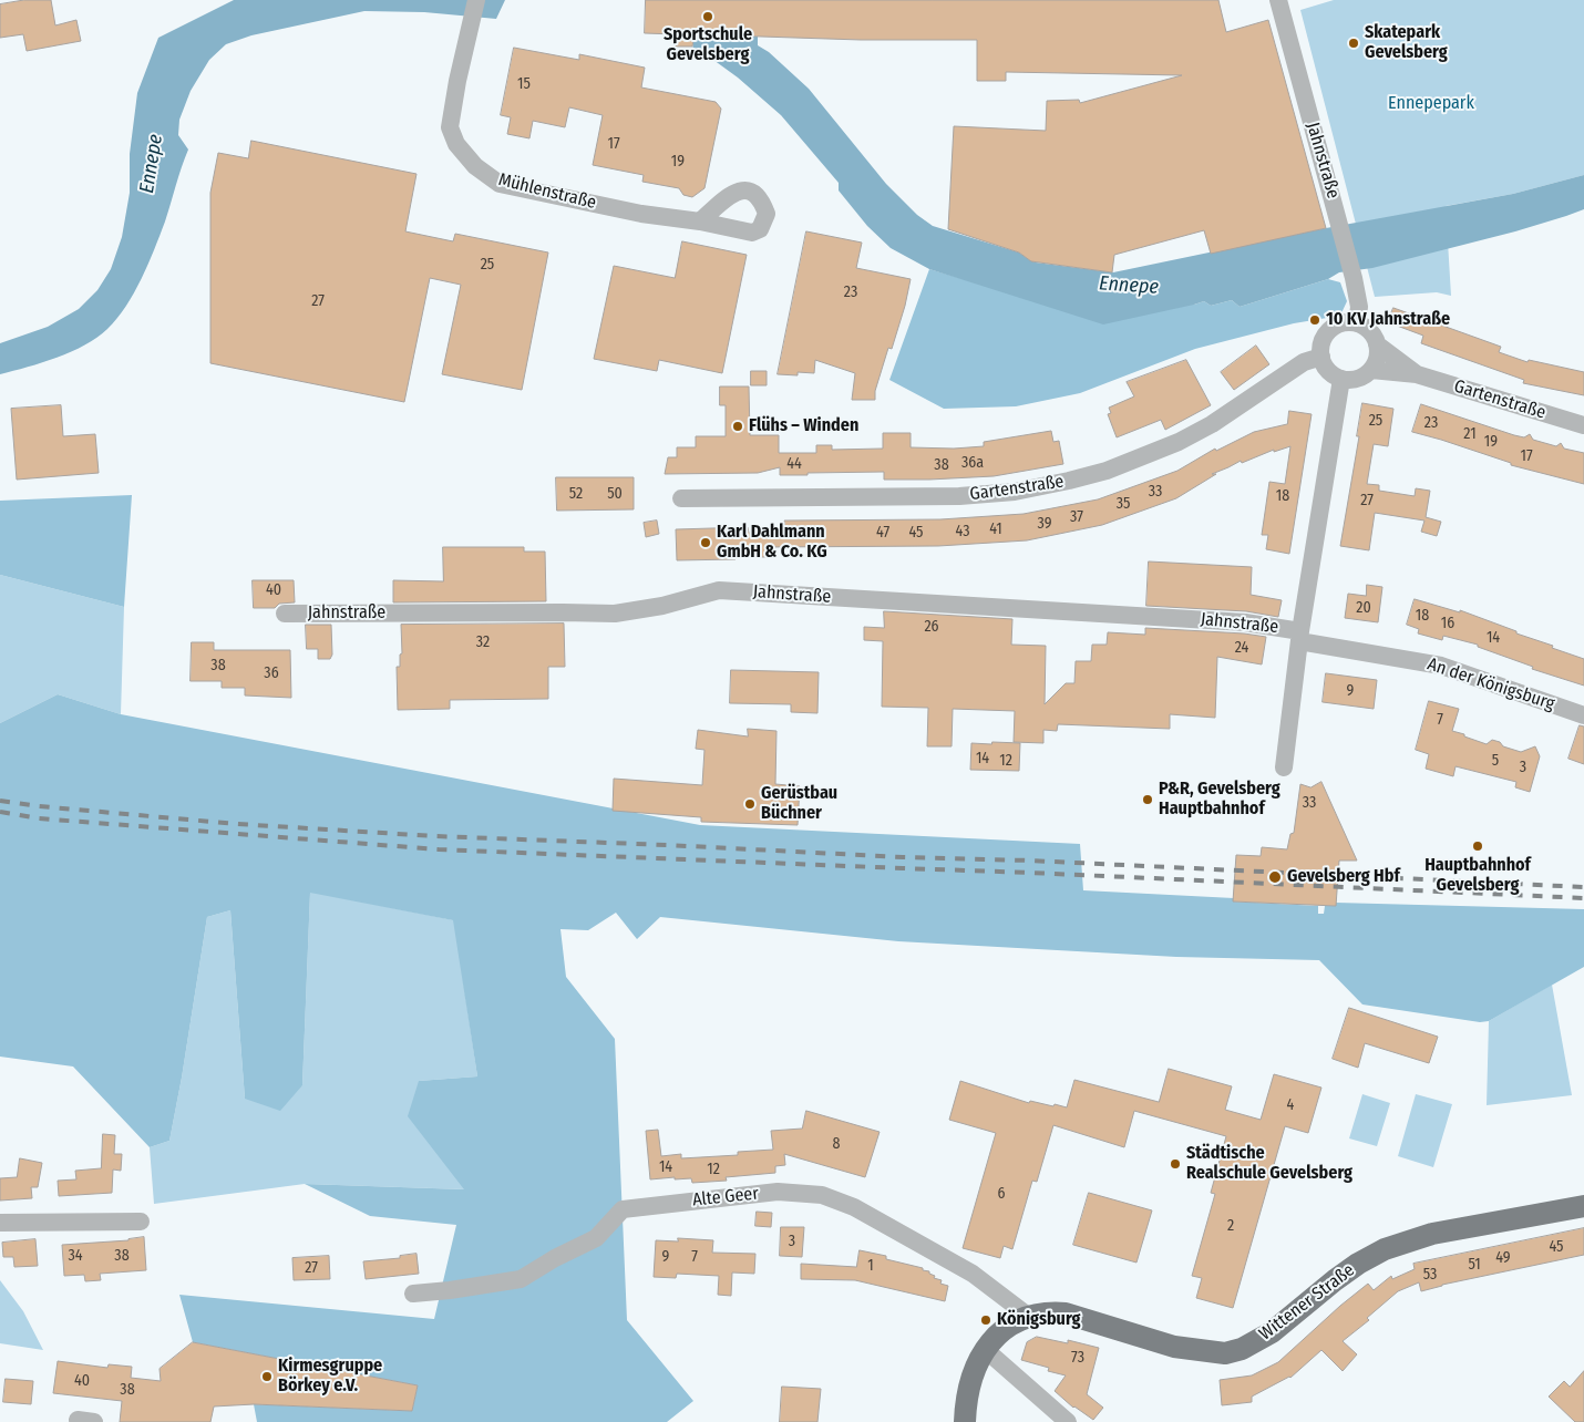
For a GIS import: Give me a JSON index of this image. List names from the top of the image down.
{
  "streets": {
    "main road": ["Wittener Straße"],
    "street": [
      "Jahnstraße",
      "Mühlenstraße",
      "Gartenstraße",
      "An der Königsburg",
      "Alte Geer"
    ]
  },
  "crossings": [
    ["Jahnstraße", "Gartenstraße"],
    ["Jahnstraße", "An der Königsburg"],
    ["Alte Geer", "Wittener Straße"]
  ],
  "water": ["Ennepe"],
  "parks": ["Ennepepark"],
  "places": [
    "Sportschule Gevelsberg",
    "Skatepark Gevelsberg",
    "10 KV Jahnstraße",
    "Flühs – Winden",
    "Karl Dahlmann GmbH & Co. KG",
    "P&R, Gevelsberg Hauptbahnhof",
    "Gerüstbau Büchner",
    "Hauptbahnhof Gevelsberg",
    "Gevelsberg Hbf",
    "Städtische Realschule Gevelsberg",
    "Königsburg",
    "Kirmesgruppe Börkey e.V."
  ],
  "house_numbers": [
    "15",
    "17",
    "19",
    "25",
    "23",
    "27",
    "25",
    "23",
    "21",
    "19",
    "17",
    "36a",
    "44",
    "38",
    "33",
    "52",
    "50",
    "18",
    "27",
    "35",
    "37",
    "39",
    "41",
    "43",
    "47",
    "45",
    "40",
    "20",
    "18",
    "16",
    "26",
    "14",
    "32",
    "24",
    "38",
    "36",
    "9",
    "7",
    "14",
    "12",
    "5",
    "3",
    "33",
    "4",
    "8",
    "14",
    "12",
    "6",
    "2",
    "3",
    "45",
    "34",
    "38",
    "9",
    "7",
    "49",
    "51",
    "1",
    "27",
    "53",
    "73",
    "40",
    "38"
  ]
}
